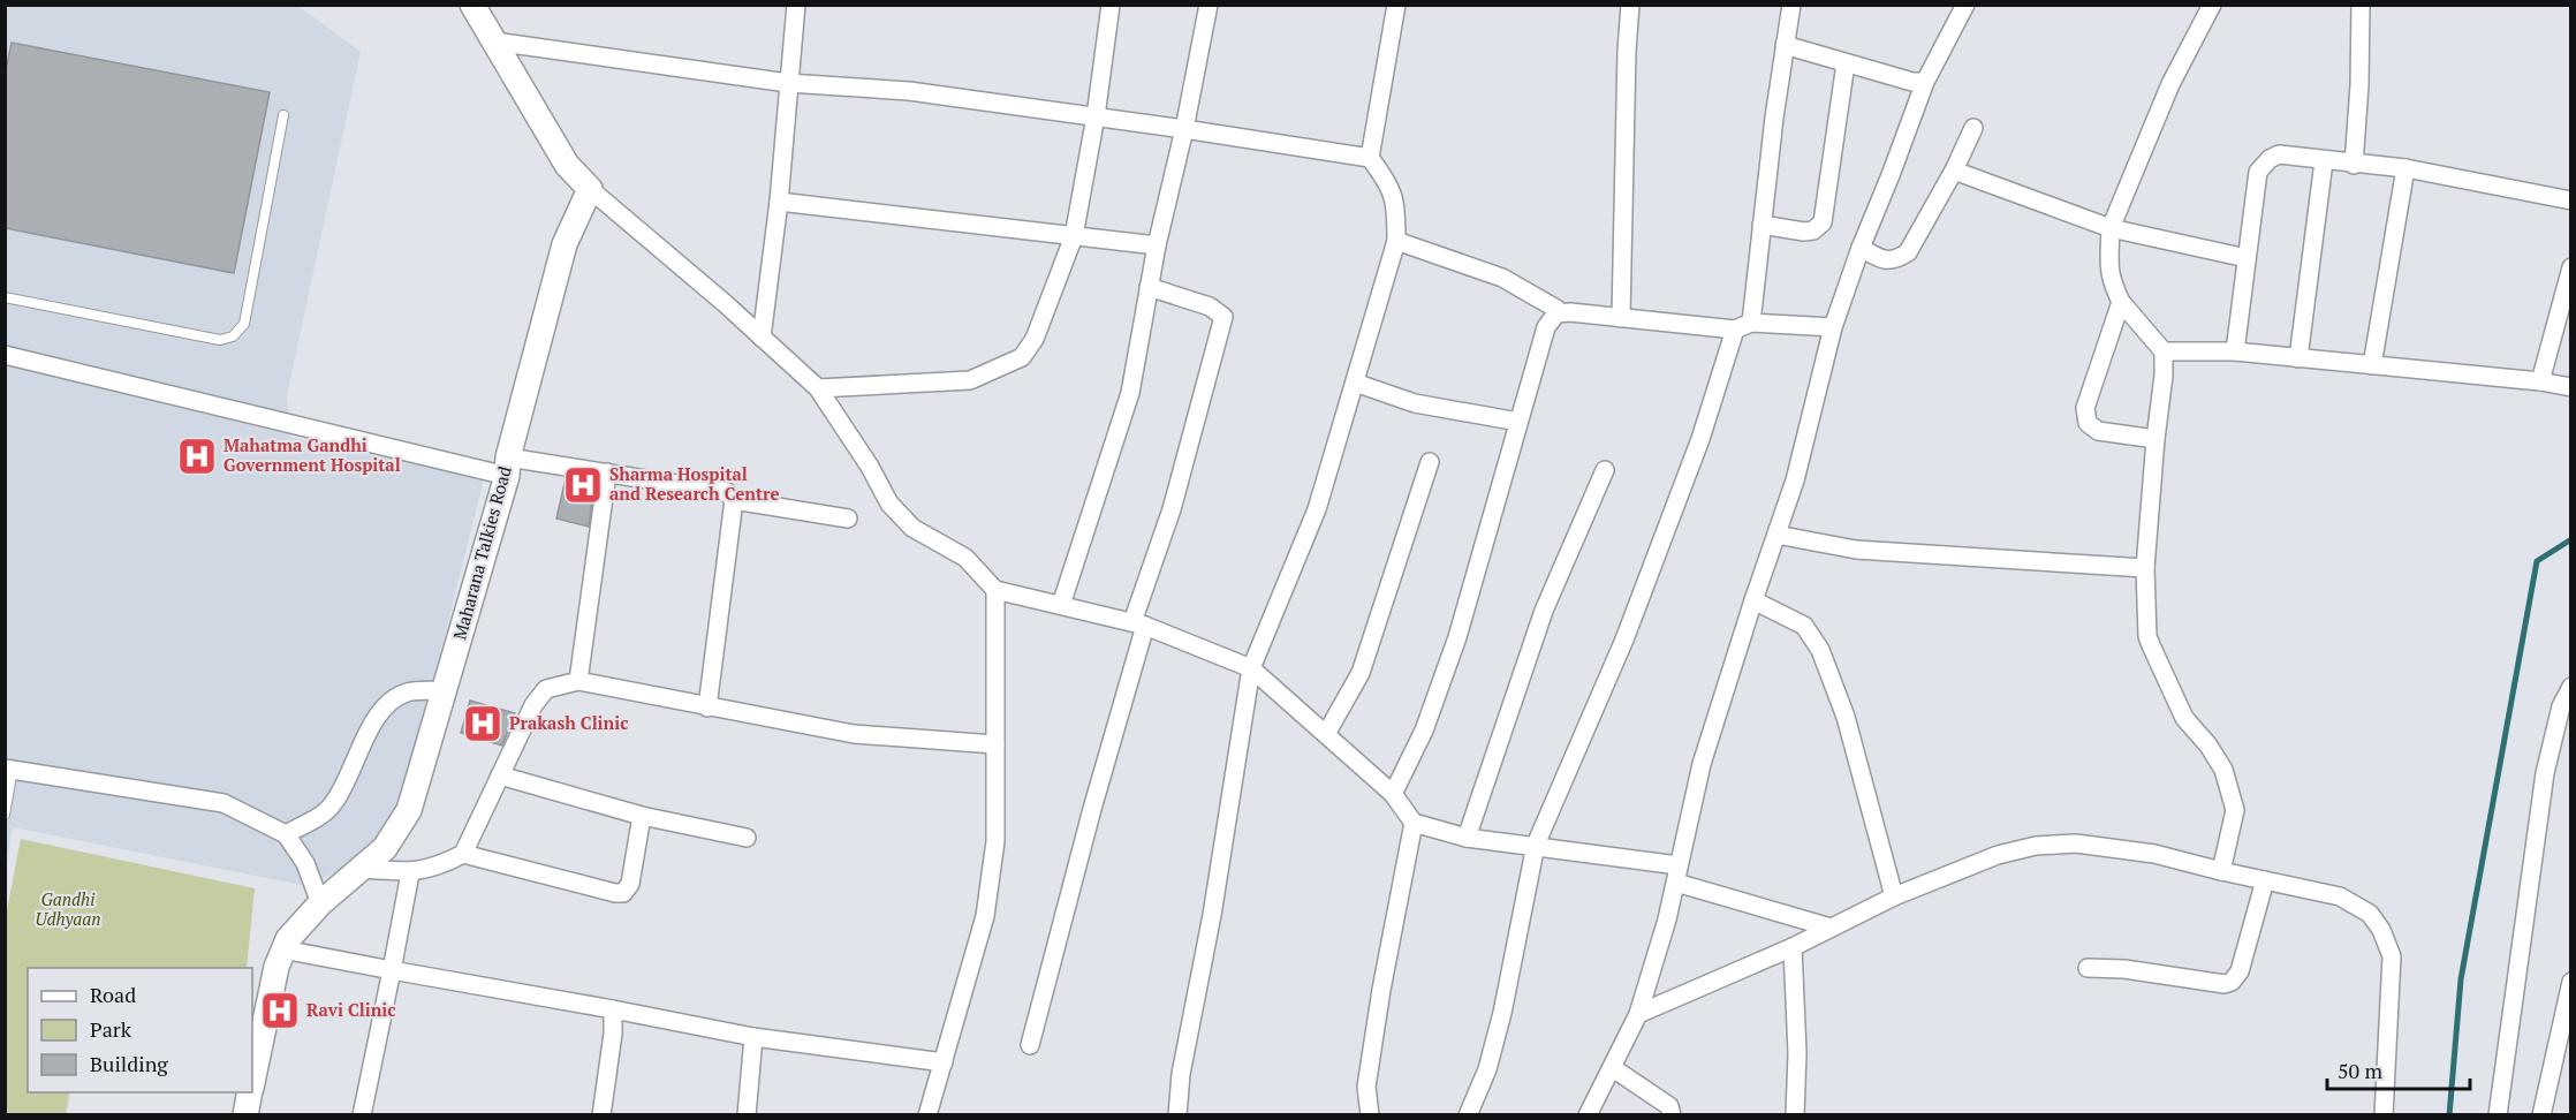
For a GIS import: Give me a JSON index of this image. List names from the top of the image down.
{
  "streets": {
    "street": ["Maharana Talkies Road"]
  },
  "parks": ["Gandhi Udhyaan"],
  "places": {
    "hospital": [
      "Mahatma Gandhi Government Hospital",
      "Sharma Hospital and Research Centre",
      "Prakash Clinic",
      "Ravi Clinic"
    ]
  },
  "legend": ["Road", "Park", "Building"],
  "scale_bar": "50 m"
}
